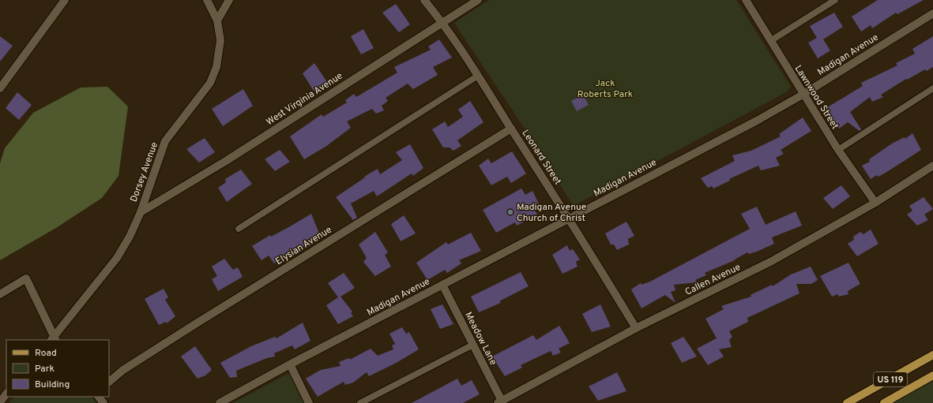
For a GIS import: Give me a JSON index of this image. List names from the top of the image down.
{
  "streets": {
    "main road": ["US 119"],
    "street": [
      "Madigan Avenue",
      "Lawnwood Street",
      "West Virginia Avenue",
      "Leonard Street",
      "Dorsey Avenue",
      "Elysian Avenue",
      "Callen Avenue",
      "Meadow Lane"
    ]
  },
  "crossings": [
    ["Madigan Avenue", "Lawnwood Street"],
    ["Madigan Avenue", "Leonard Street"],
    ["Madigan Avenue", "Meadow Lane"],
    ["Lawnwood Street", "Callen Avenue"],
    ["West Virginia Avenue", "Leonard Street"],
    ["West Virginia Avenue", "Dorsey Avenue"],
    ["Leonard Street", "Elysian Avenue"],
    ["Leonard Street", "Callen Avenue"],
    ["Callen Avenue", "Meadow Lane"]
  ],
  "parks": ["Jack Roberts Park"],
  "places": ["Madigan Avenue Church of Christ"],
  "legend": ["Road", "Park", "Building"]
}
